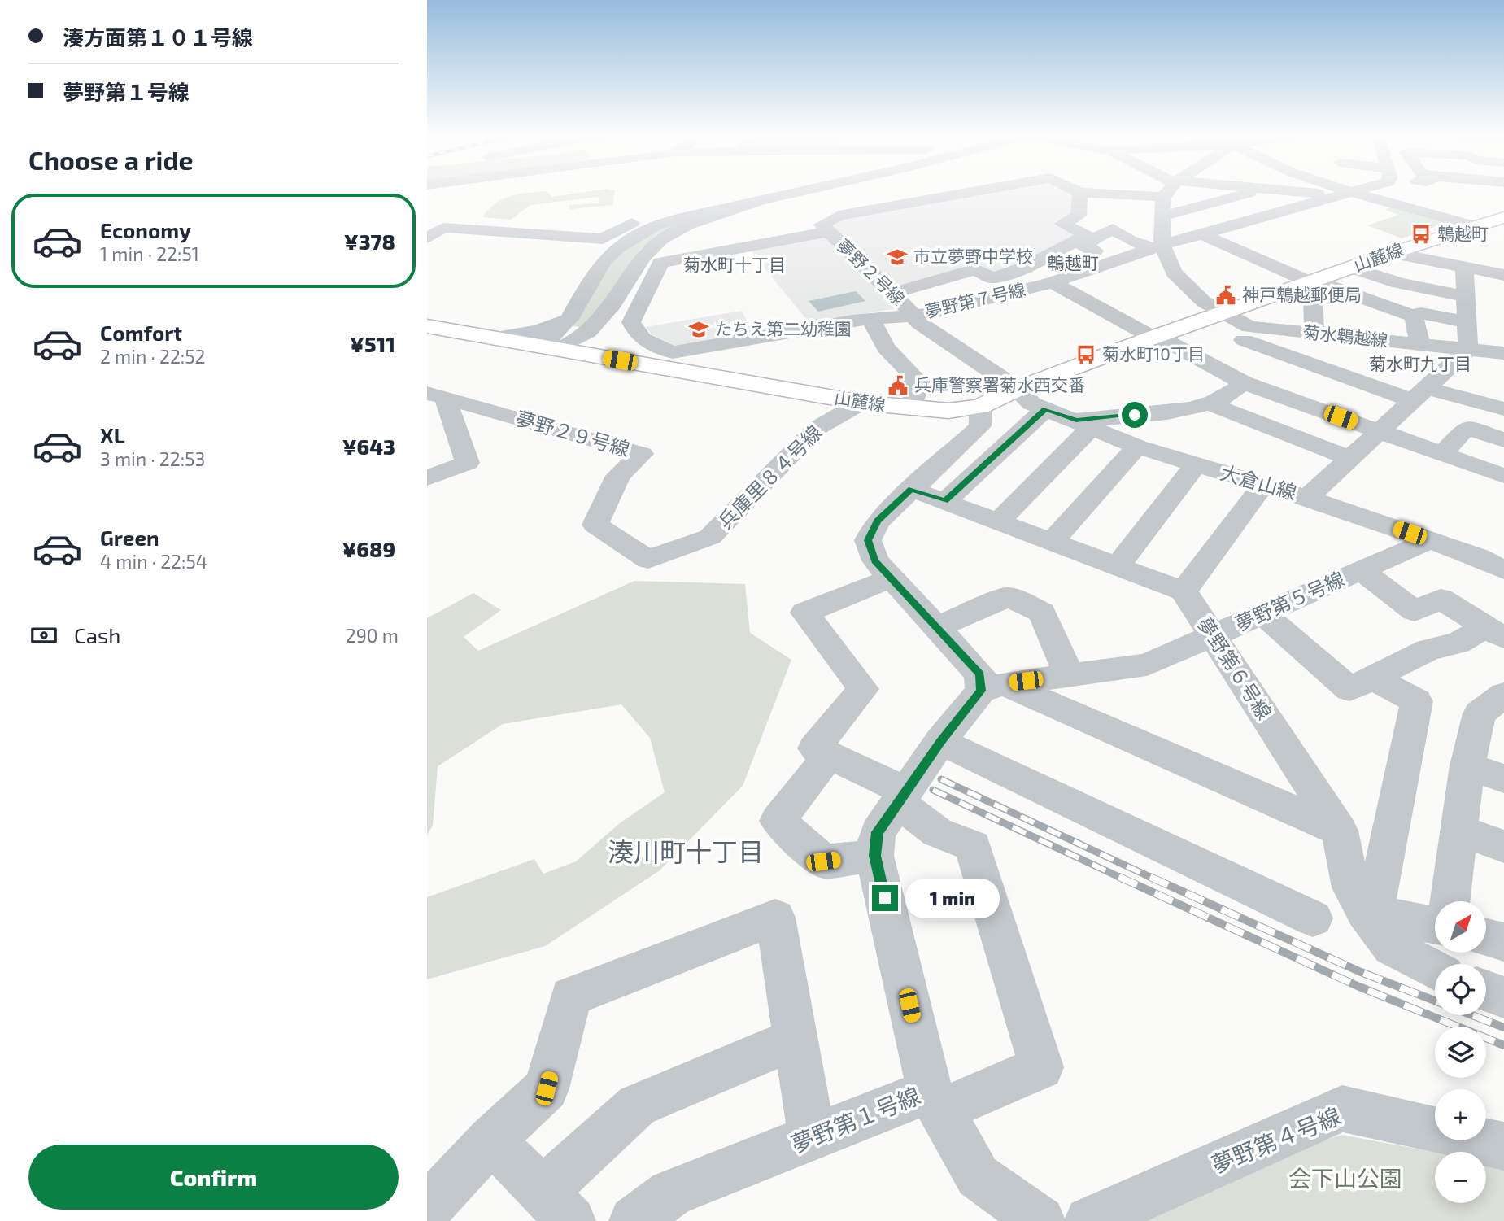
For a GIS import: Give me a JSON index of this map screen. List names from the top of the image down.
{
  "streets": {
    "main road": ["山麓線"],
    "street": [
      "夢野２号線",
      "夢野第７号線",
      "菊水鵯越線",
      "夢野２９号線",
      "兵庫里８４号線",
      "大倉山線",
      "夢野第５号線",
      "夢野第６号線",
      "夢野第１号線",
      "夢野第４号線"
    ]
  },
  "crossings": [
    ["山麓線", "夢野第７号線"],
    ["山麓線", "菊水鵯越線"],
    ["山麓線", "兵庫里８４号線"],
    ["山麓線", "大倉山線"],
    ["夢野２号線", "夢野第７号線"],
    ["夢野第７号線", "大倉山線"],
    ["夢野２９号線", "兵庫里８４号線"],
    ["大倉山線", "夢野第５号線"],
    ["夢野第５号線", "夢野第６号線"],
    ["夢野第５号線", "夢野第１号線"]
  ],
  "districts": [
    "鵯越町",
    "菊水町十丁目",
    "菊水町九丁目",
    "湊川町十丁目"
  ],
  "parks": ["会下山公園"],
  "places": {
    "bus stop": ["鵯越町", "菊水町10丁目"],
    "school or university": ["市立夢野中学校", "たちえ第二幼稚園"],
    "public building": ["神戸鵯越郵便局", "兵庫警察署菊水西交番"]
  },
  "north": "top right",
  "page": {
    "banner": ["湊方面第１０１号線", "夢野第１号線"],
    "heading": "Choose a ride",
    "list": [
      {
        "name": "Economy",
        "note": "1 min · 22:51",
        "value": "¥378"
      },
      {
        "name": "Comfort",
        "note": "2 min · 22:52",
        "value": "¥511"
      },
      {
        "name": "XL",
        "note": "3 min · 22:53",
        "value": "¥643"
      },
      {
        "name": "Green",
        "note": "4 min · 22:54",
        "value": "¥689"
      }
    ],
    "pay": ["Cash", "290 m"],
    "bubble": "1 min",
    "map_buttons": ["+", "−"],
    "buttons": "Confirm"
  }
}
